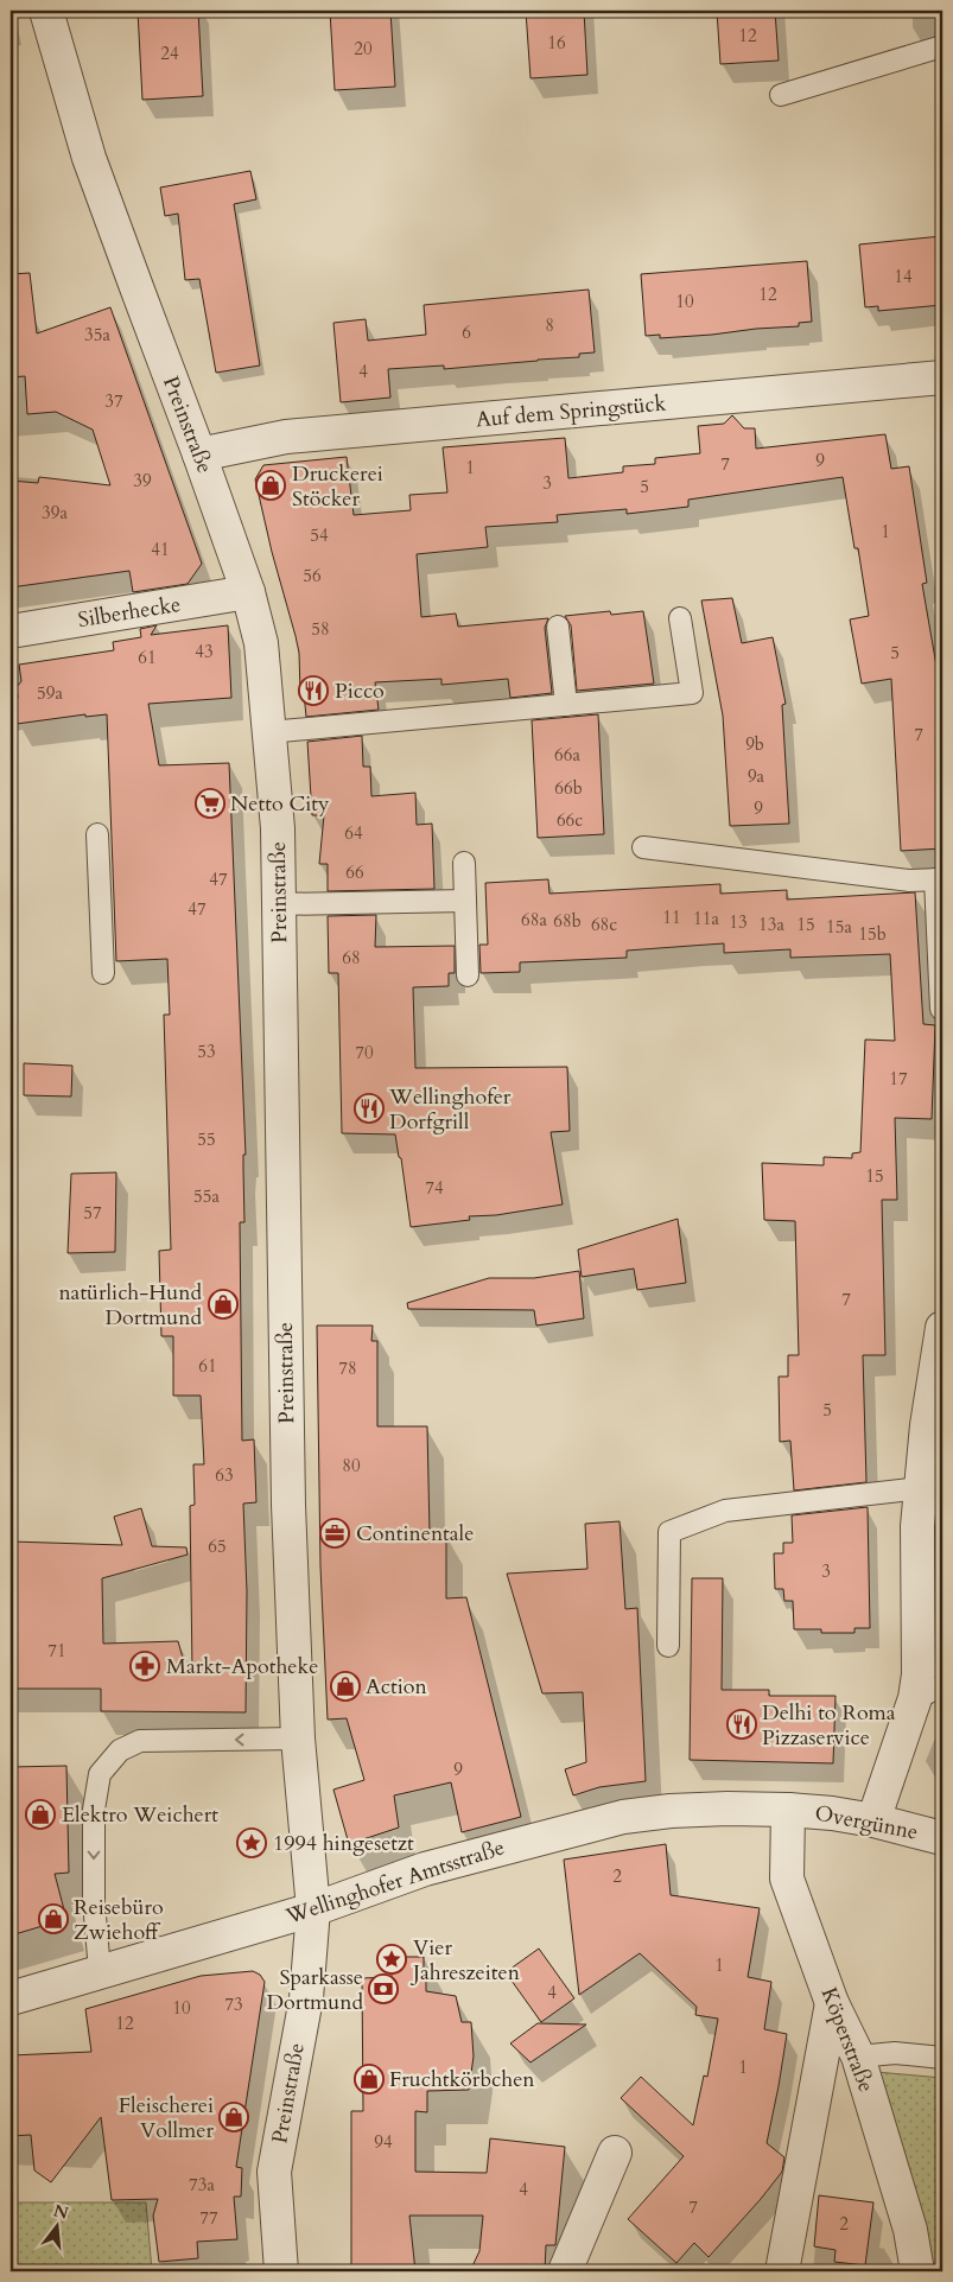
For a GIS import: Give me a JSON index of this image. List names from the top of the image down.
{
  "streets": {
    "street": [
      "Auf dem Springstück",
      "Preinstraße",
      "Silberhecke",
      "Overgünne",
      "Wellinghofer Amtsstraße",
      "Köperstraße"
    ]
  },
  "crossings": [
    ["Auf dem Springstück", "Preinstraße"],
    ["Preinstraße", "Silberhecke"],
    ["Preinstraße", "Wellinghofer Amtsstraße"],
    ["Overgünne", "Wellinghofer Amtsstraße"],
    ["Overgünne", "Köperstraße"],
    ["Wellinghofer Amtsstraße", "Köperstraße"]
  ],
  "places": {
    "shop": [
      "Druckerei Stöcker",
      "natürlich-Hund Dortmund",
      "Action",
      "Elektro Weichert",
      "Reisebüro Zwiehoff",
      "Fruchtkörbchen",
      "Fleischerei Vollmer"
    ],
    "restaurant": ["Picco", "Wellinghofer Dorfgrill", "Delhi to Roma Pizzaservice"],
    "supermarket": ["Netto City"],
    "office": ["Continentale"],
    "pharmacy": ["Markt-Apotheke"],
    "place": ["1994 hingesetzt", "Vier Jahreszeiten"],
    "bank": ["Sparkasse Dortmund"]
  },
  "house_numbers": [
    "12",
    "16",
    "20",
    "24",
    "14",
    "12",
    "10",
    "8",
    "6",
    "35a",
    "4",
    "37",
    "9",
    "7",
    "1",
    "39",
    "3",
    "5",
    "39a",
    "1",
    "54",
    "41",
    "56",
    "58",
    "43",
    "5",
    "61",
    "59a",
    "7",
    "9b",
    "66a",
    "9a",
    "66b",
    "9",
    "66c",
    "64",
    "66",
    "47",
    "47",
    "11",
    "11a",
    "68a",
    "68b",
    "13",
    "68c",
    "13a",
    "15",
    "15a",
    "15b",
    "68",
    "53",
    "70",
    "17",
    "55",
    "15",
    "74",
    "55a",
    "57",
    "7",
    "61",
    "78",
    "5",
    "80",
    "63",
    "65",
    "3",
    "71",
    "9",
    "2",
    "1",
    "4",
    "73",
    "10",
    "12",
    "1",
    "94",
    "73a",
    "4",
    "7",
    "77",
    "2"
  ],
  "north": "top"
}
